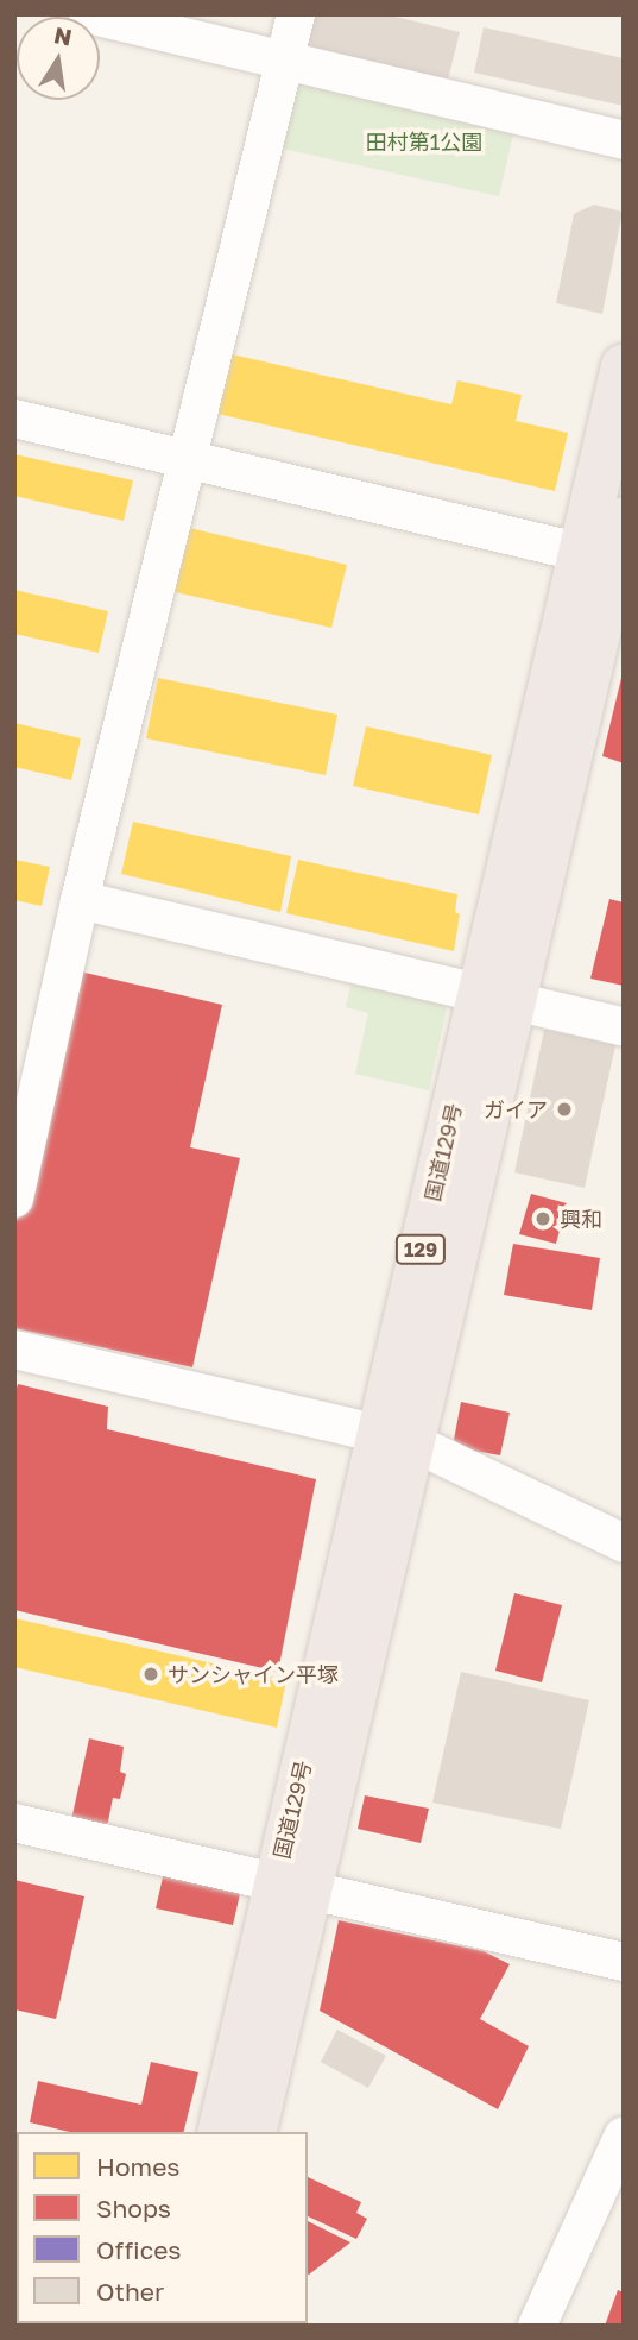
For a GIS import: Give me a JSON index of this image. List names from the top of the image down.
{
  "streets": {
    "highway": ["国道129号", "129"]
  },
  "parks": ["田村第1公園"],
  "places": ["ガイア", "興和", "サンシャイン平塚"],
  "legend": [
    "Homes",
    "Shops",
    "Offices",
    "Other"
  ],
  "north": "top"
}
